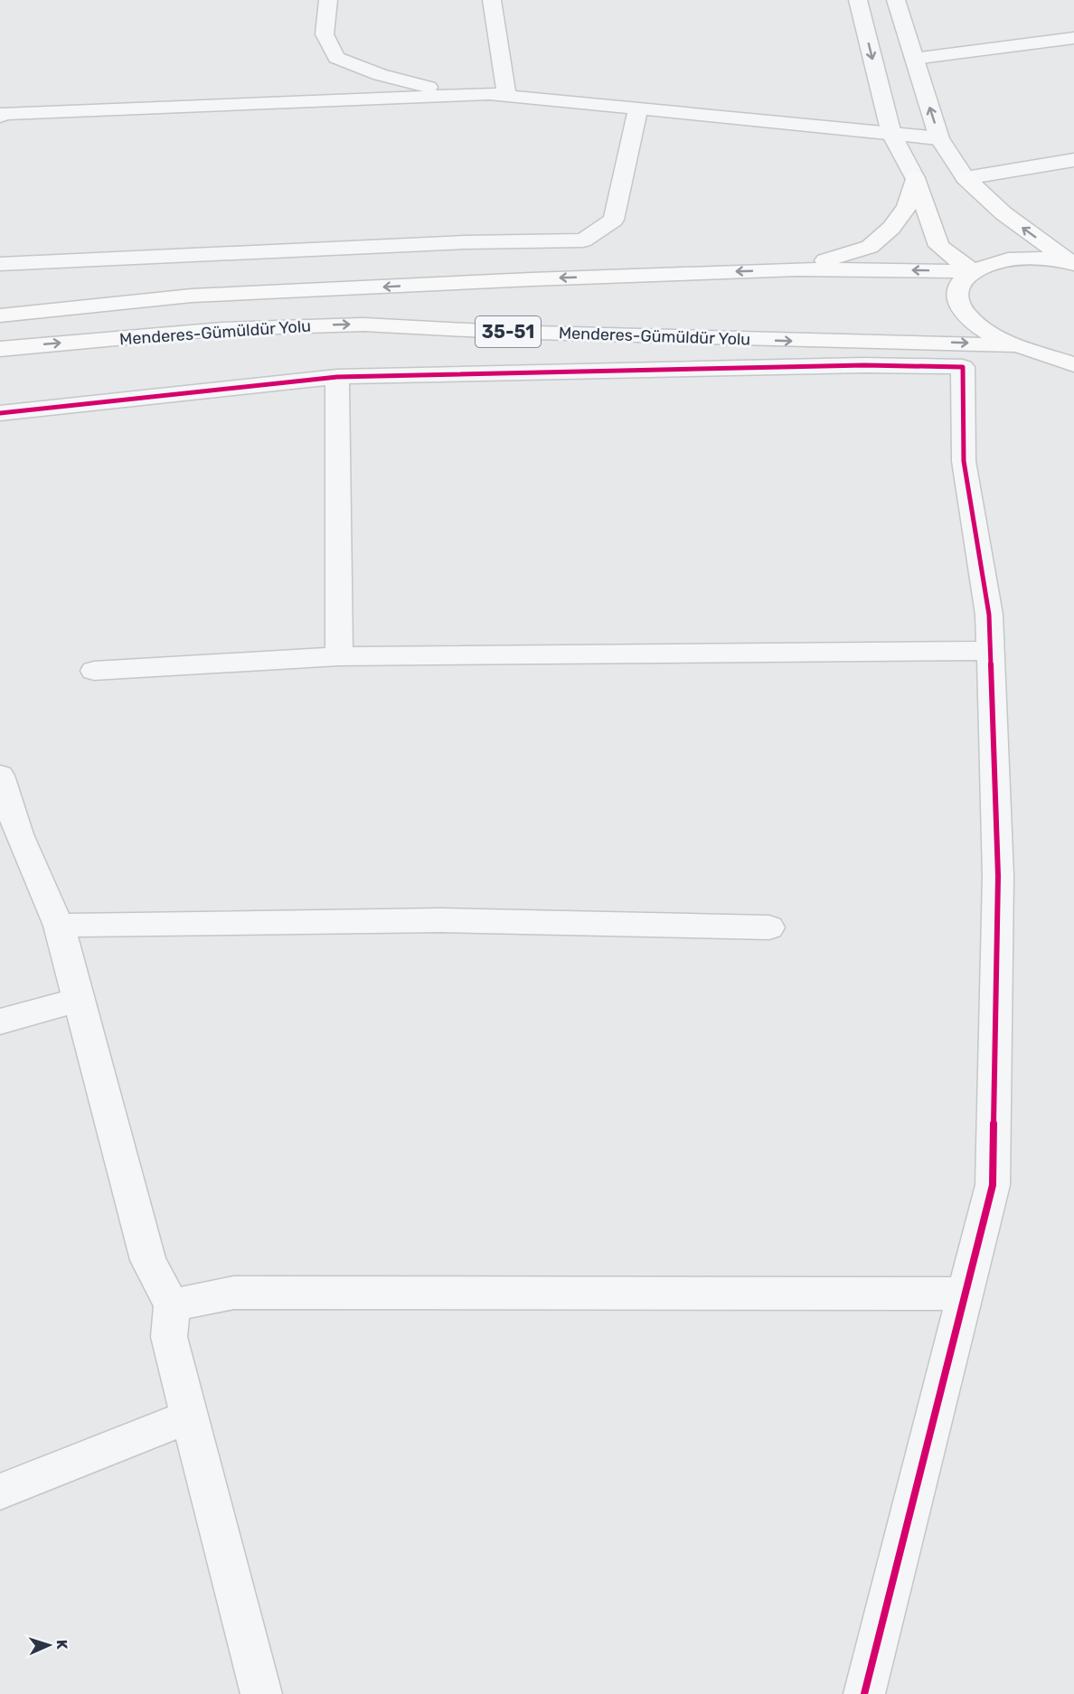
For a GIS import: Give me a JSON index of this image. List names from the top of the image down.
{
  "streets": {
    "main road": ["35-51", "Menderes-Gümüldür Yolu"]
  },
  "north": "right"
}
